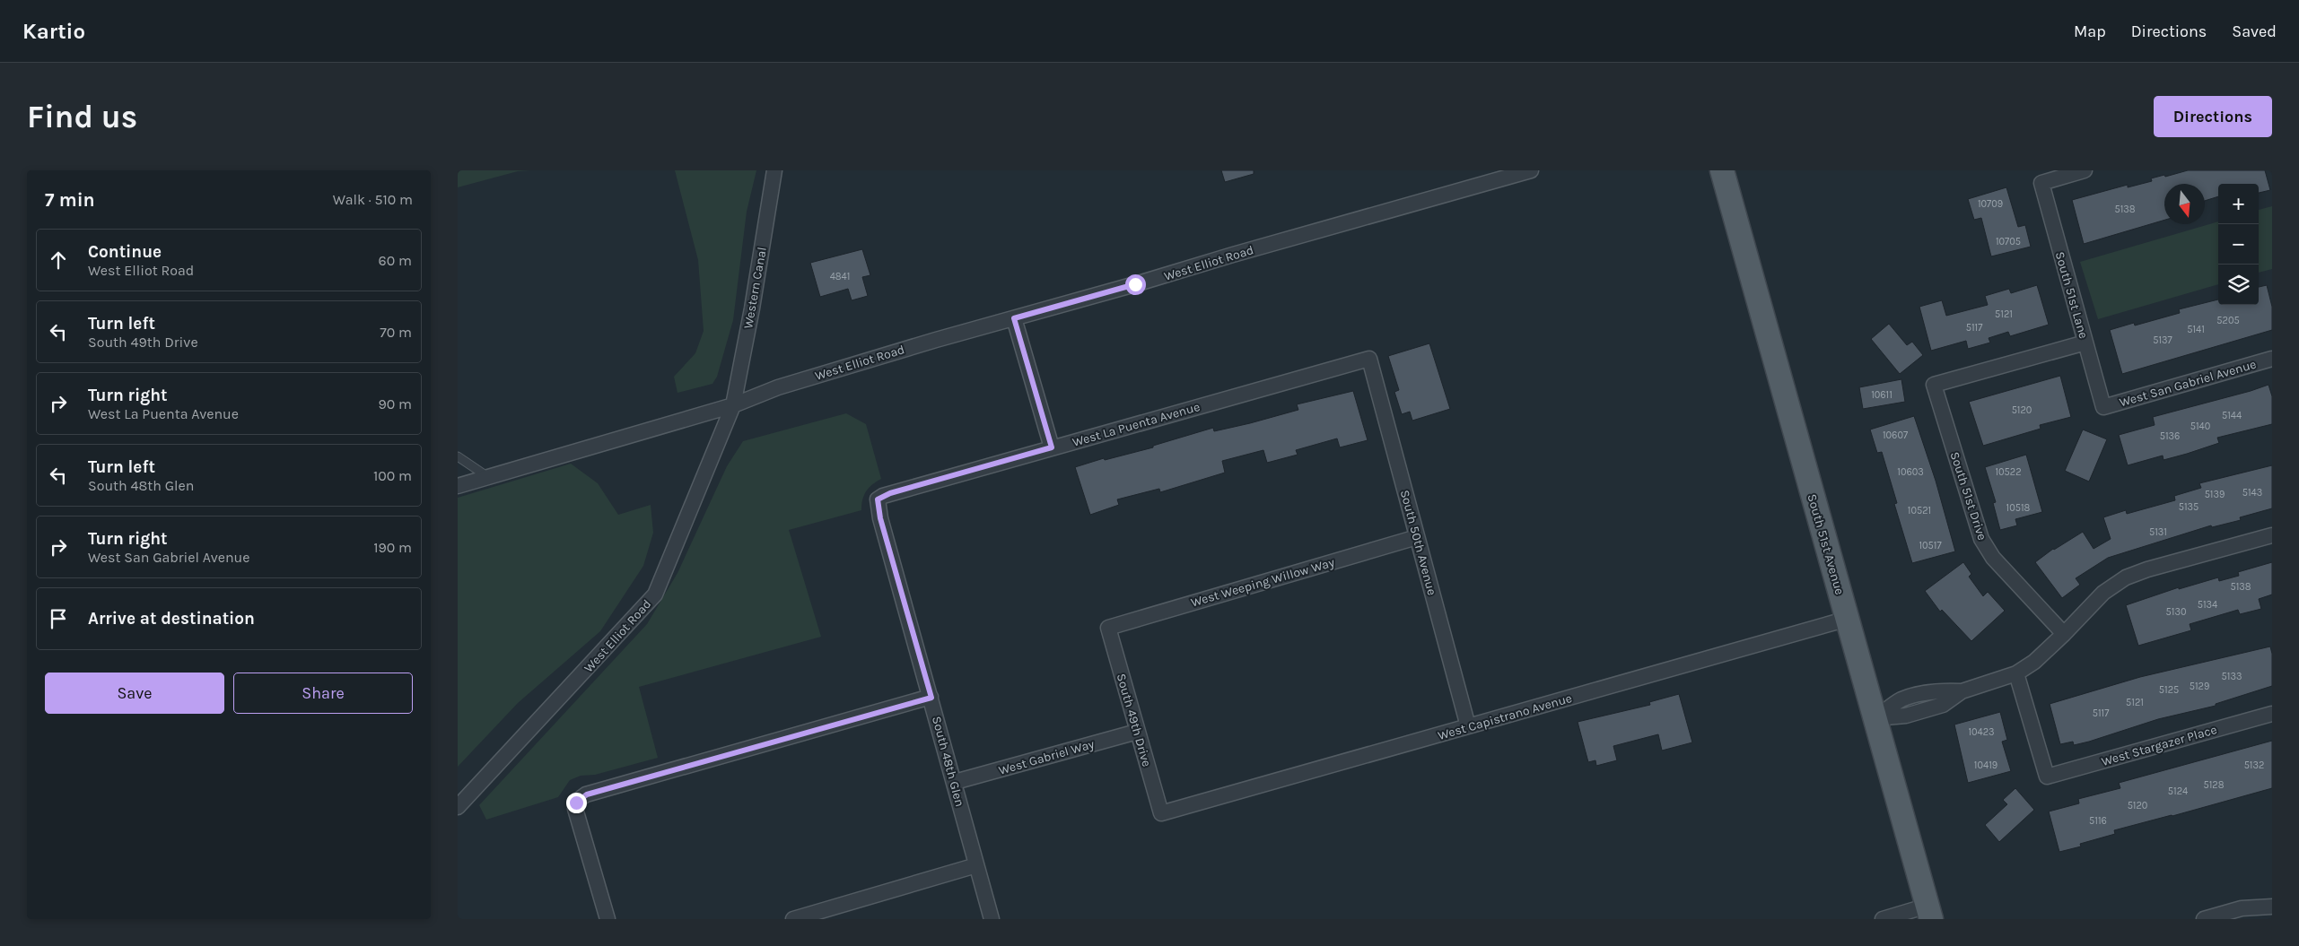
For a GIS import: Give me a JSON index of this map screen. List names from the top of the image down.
{
  "streets": {
    "main road": ["South 51st Avenue"],
    "street": [
      "West Elliot Road",
      "Western Canal",
      "South 51st Lane",
      "West San Gabriel Avenue",
      "West La Puenta Avenue",
      "South 51st Drive",
      "South 50th Avenue",
      "West Weeping Willow Way",
      "West Capistrano Avenue",
      "South 49th Drive",
      "West Stargazer Place",
      "West Gabriel Way",
      "South 48th Glen"
    ]
  },
  "crossings": [
    ["West Elliot Road", "Western Canal"],
    ["South 51st Lane", "West San Gabriel Avenue"],
    ["South 51st Lane", "South 51st Drive"],
    ["West La Puenta Avenue", "South 50th Avenue"],
    ["West La Puenta Avenue", "South 48th Glen"],
    ["South 50th Avenue", "West Weeping Willow Way"],
    ["South 50th Avenue", "West Capistrano Avenue"],
    ["South 51st Avenue", "West Capistrano Avenue"],
    ["West Weeping Willow Way", "South 49th Drive"],
    ["West Capistrano Avenue", "South 49th Drive"],
    ["South 49th Drive", "West Gabriel Way"],
    ["West Gabriel Way", "South 48th Glen"]
  ],
  "house_numbers": [
    "10709",
    "5138",
    "10705",
    "4841",
    "5121",
    "5205",
    "5117",
    "5141",
    "5137",
    "10611",
    "5120",
    "5144",
    "5140",
    "10607",
    "5136",
    "10603",
    "10522",
    "5143",
    "5139",
    "5135",
    "10518",
    "10521",
    "5131",
    "10517",
    "5138",
    "5134",
    "5130",
    "5133",
    "5129",
    "5125",
    "5121",
    "5117",
    "10423",
    "10419",
    "5132",
    "5128",
    "5124",
    "5120",
    "5116"
  ],
  "north": "bottom",
  "page": {
    "header": "Kartio",
    "nav": ["Map", "Directions", "Saved"],
    "buttons": [
      "Directions",
      ["Save", "Share"]
    ],
    "title": "Find us",
    "heading": ["7 min", "Walk · 510 m"],
    "map_buttons": ["+", "−"],
    "list": [
      ["Continue", "West Elliot Road", "60 m"],
      ["Turn left", "South 49th Drive", "70 m"],
      ["Turn right", "West La Puenta Avenue", "90 m"],
      ["Turn left", "South 48th Glen", "100 m"],
      ["Turn right", "West San Gabriel Avenue", "190 m"],
      "Arrive at destination"
    ]
  }
}
